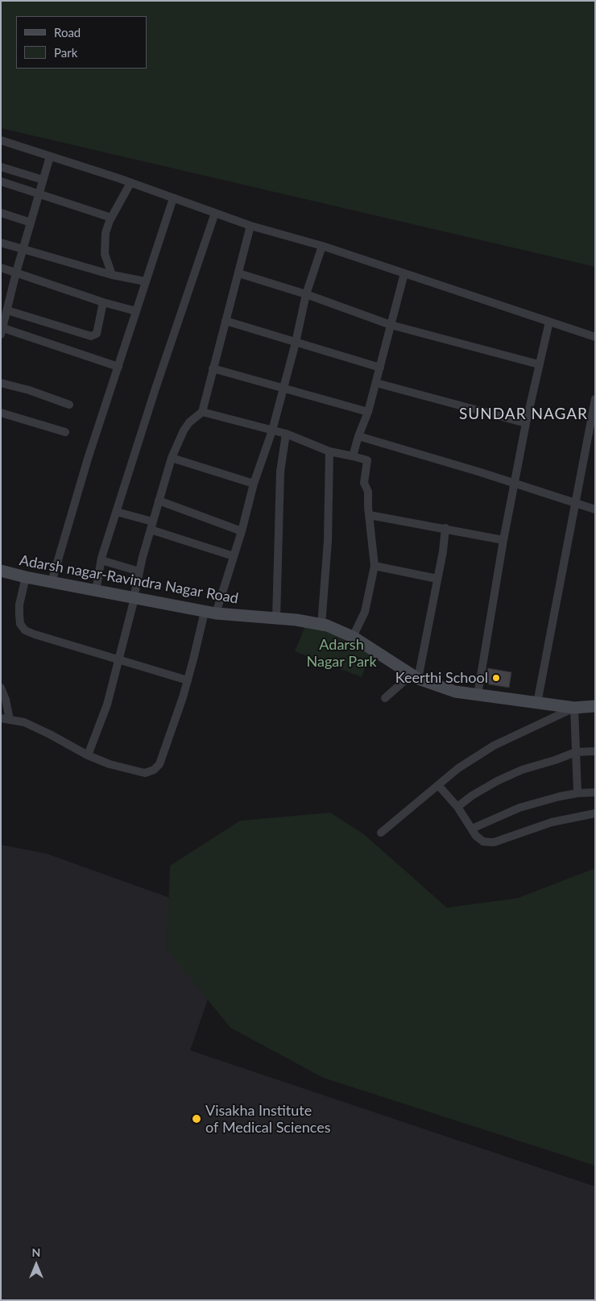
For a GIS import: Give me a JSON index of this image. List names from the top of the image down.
{
  "streets": {
    "street": ["Adarsh nagar-Ravindra Nagar Road"]
  },
  "districts": ["SUNDAR NAGAR"],
  "parks": ["Adarsh Nagar Park"],
  "places": ["Keerthi School", "Visakha Institute of Medical Sciences"],
  "legend": ["Road", "Park"],
  "north": "top"
}
